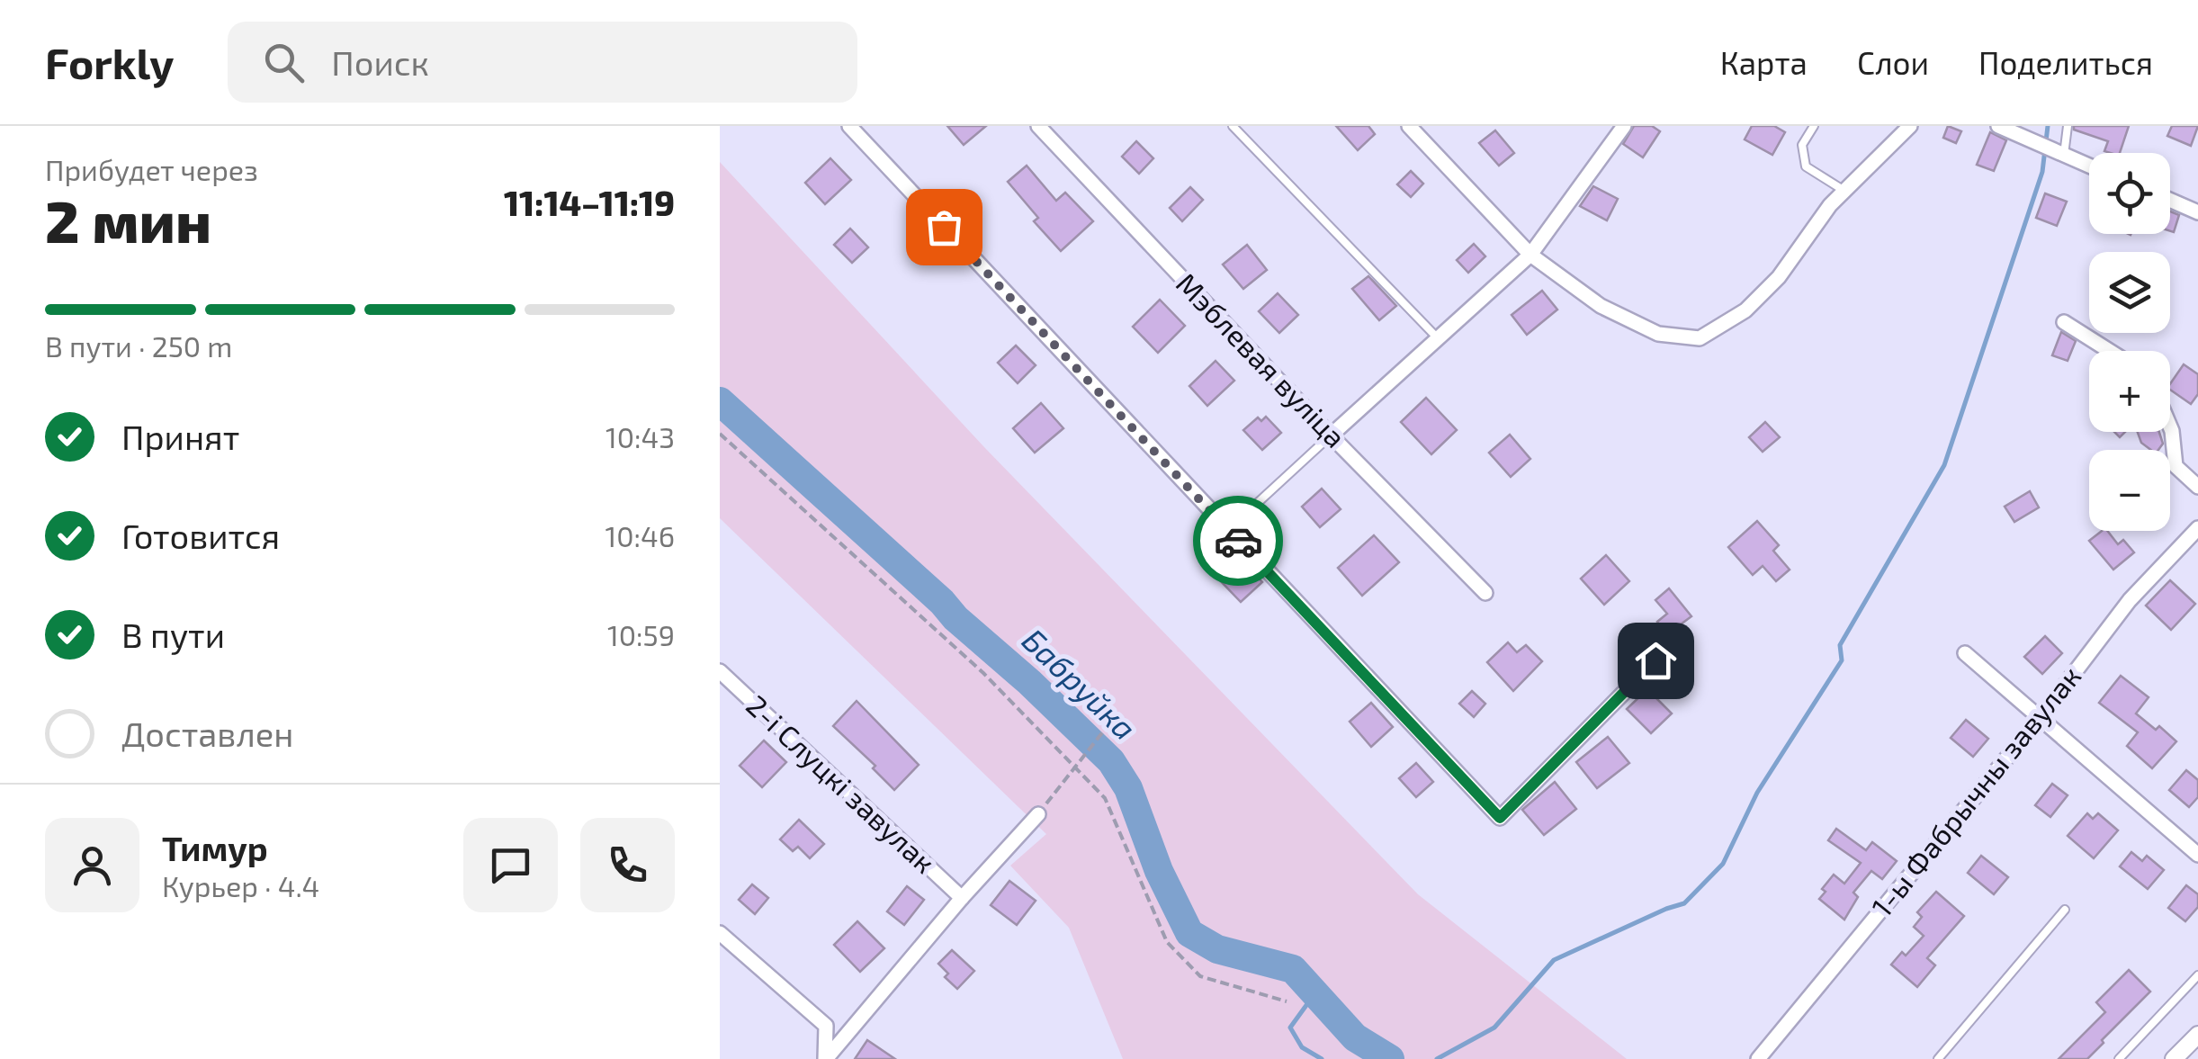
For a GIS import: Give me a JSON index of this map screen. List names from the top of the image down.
{
  "streets": {
    "street": ["Мэблевая вуліца", "2-і Слуцкі завулак", "1-ы Фабрычны завулак"]
  },
  "water": ["Бабруйка"],
  "page": {
    "header": "Forkly",
    "search": "Поиск",
    "nav": ["Карта", "Слои", "Поделиться"],
    "heading": ["2 мин", "Прибудет через", "11:14–11:19"],
    "panel": ["Тимур", "Курьер · 4.4"],
    "map_buttons": ["+", "−"],
    "bar": "В пути · 250 m",
    "list": [
      ["Принят", "10:43"],
      ["Готовится", "10:46"],
      ["В пути", "10:59"],
      "Доставлен"
    ]
  }
}
